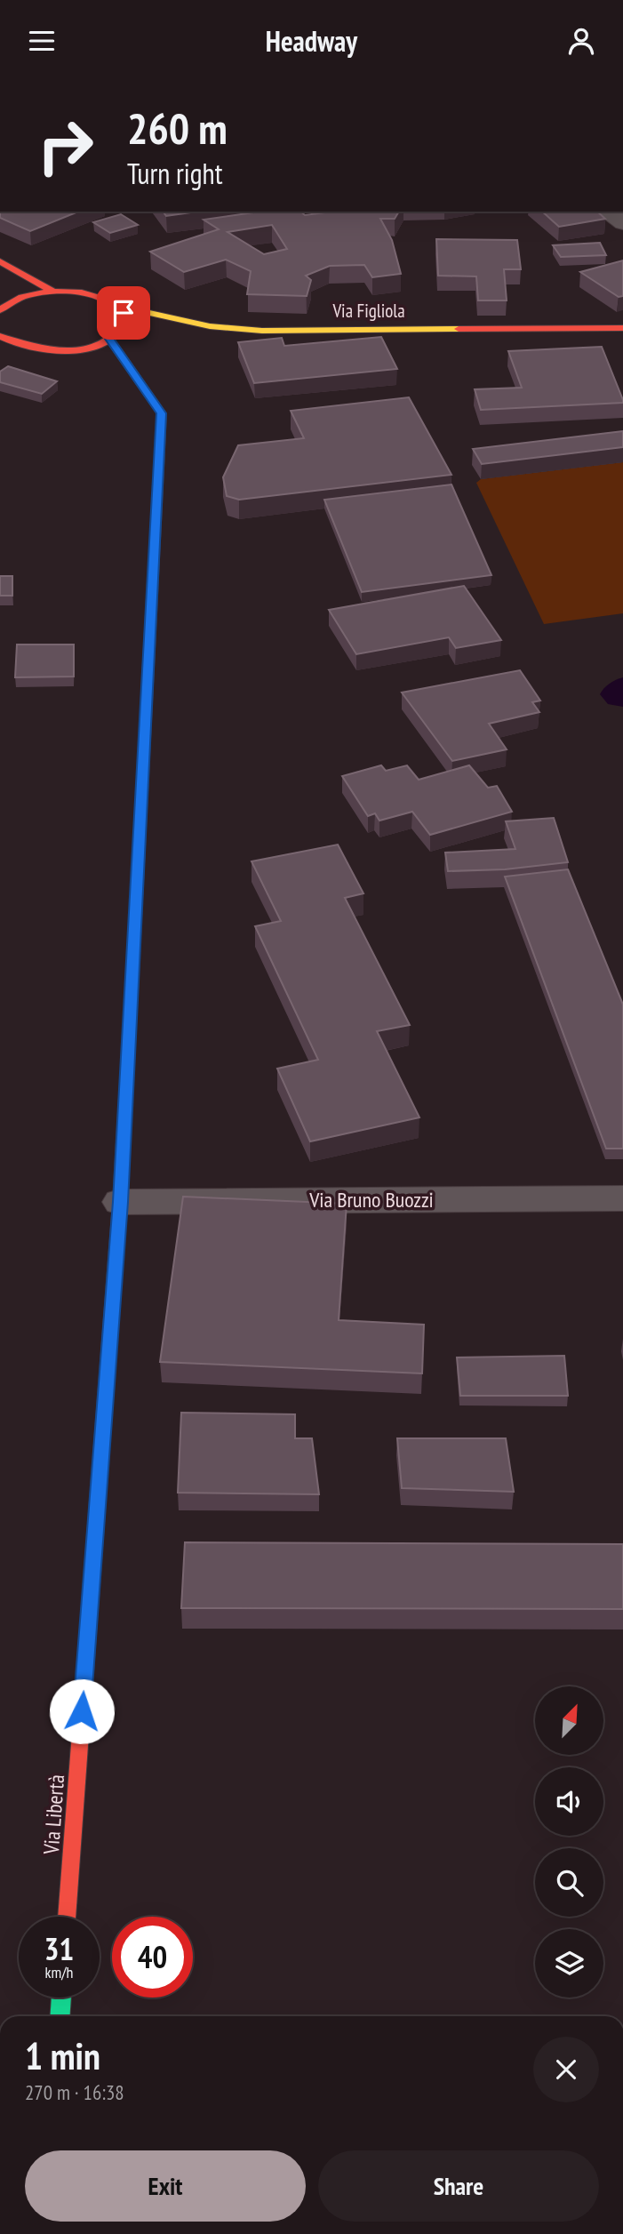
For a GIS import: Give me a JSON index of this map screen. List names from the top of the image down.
{
  "streets": {
    "street": ["Via Figliola", "Via Bruno Buozzi", "Via Libertà"]
  },
  "crossings": [
    ["Via Bruno Buozzi", "Via Libertà"]
  ],
  "north": "top right",
  "page": {
    "header": "Headway",
    "turn": ["260 m", "Turn right"],
    "speed": "31 km/h",
    "limit": "40",
    "heading": ["1 min", "270 m · 16:38"],
    "buttons": ["Exit", "Share"]
  }
}
